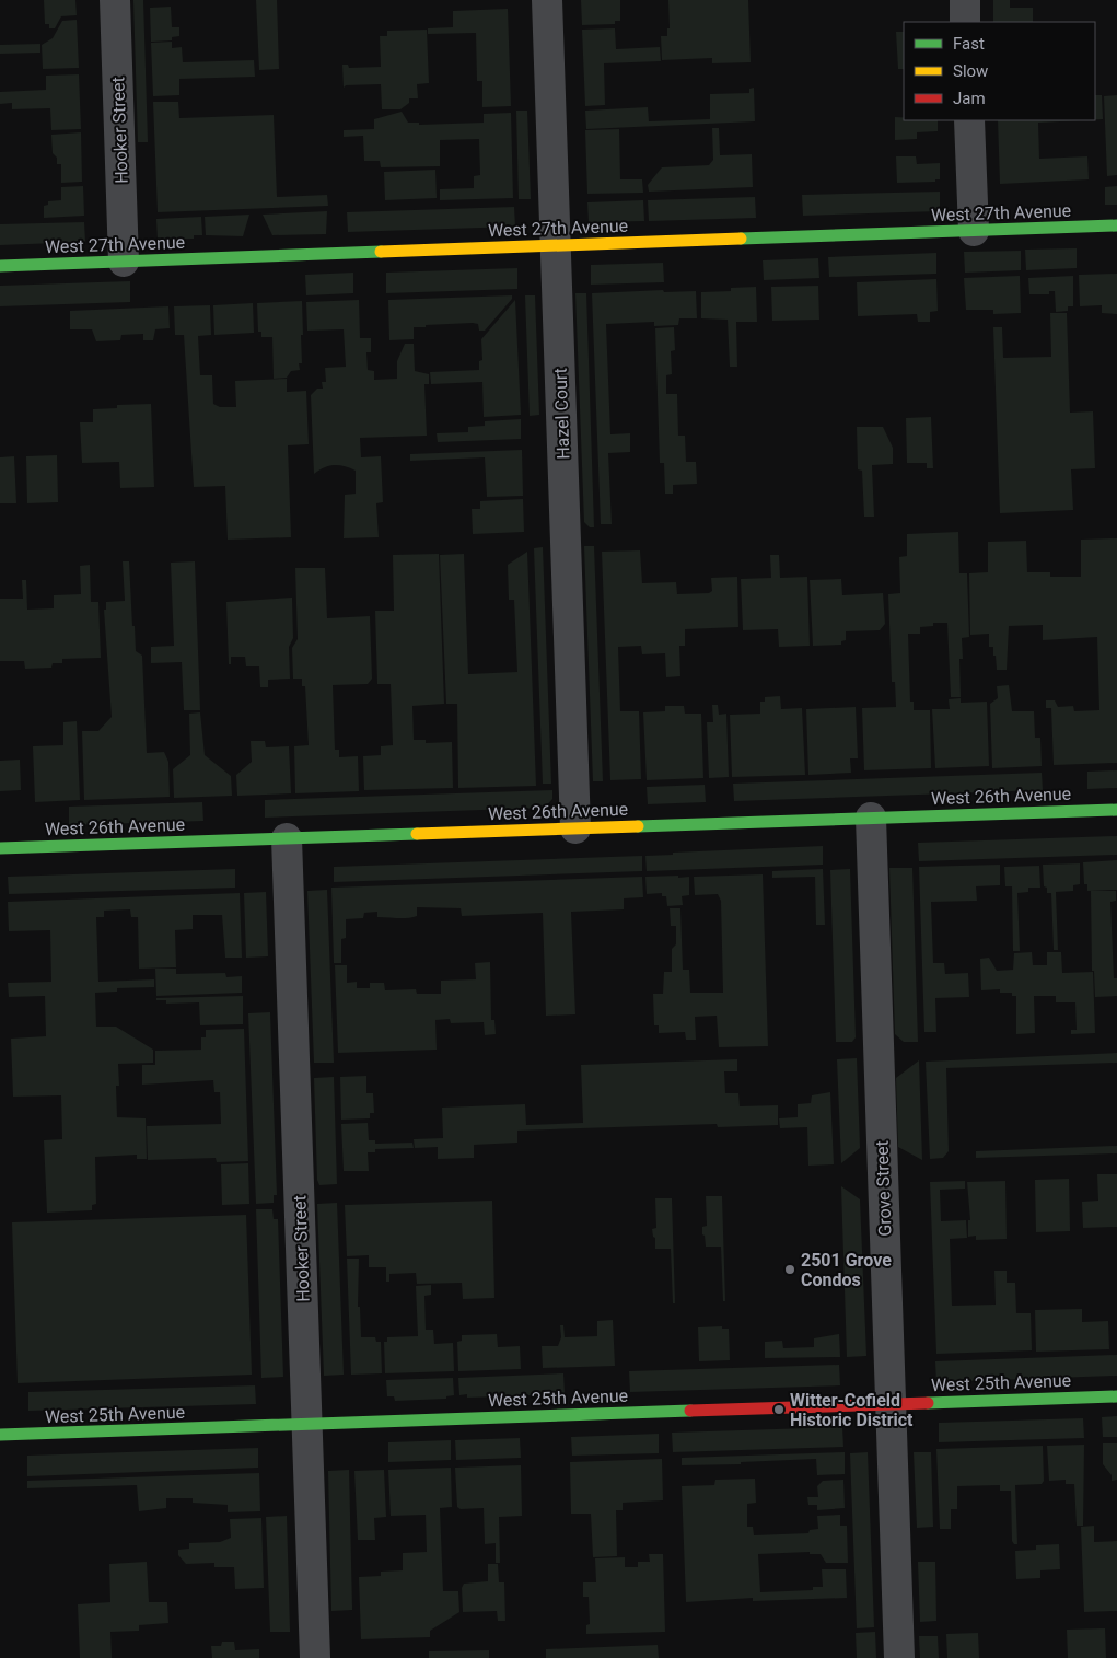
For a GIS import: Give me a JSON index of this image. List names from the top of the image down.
{
  "streets": {
    "street": [
      "Hooker Street",
      "West 27th Avenue",
      "Hazel Court",
      "West 26th Avenue",
      "Grove Street",
      "West 25th Avenue"
    ]
  },
  "crossings": [
    ["Hooker Street", "West 27th Avenue"],
    ["Hooker Street", "West 26th Avenue"],
    ["Hooker Street", "West 25th Avenue"],
    ["West 27th Avenue", "Hazel Court"],
    ["Hazel Court", "West 26th Avenue"],
    ["West 26th Avenue", "Grove Street"],
    ["Grove Street", "West 25th Avenue"]
  ],
  "places": ["2501 Grove Condos", "Witter-Cofield Historic District"],
  "legend": ["Fast", "Slow", "Jam"]
}
